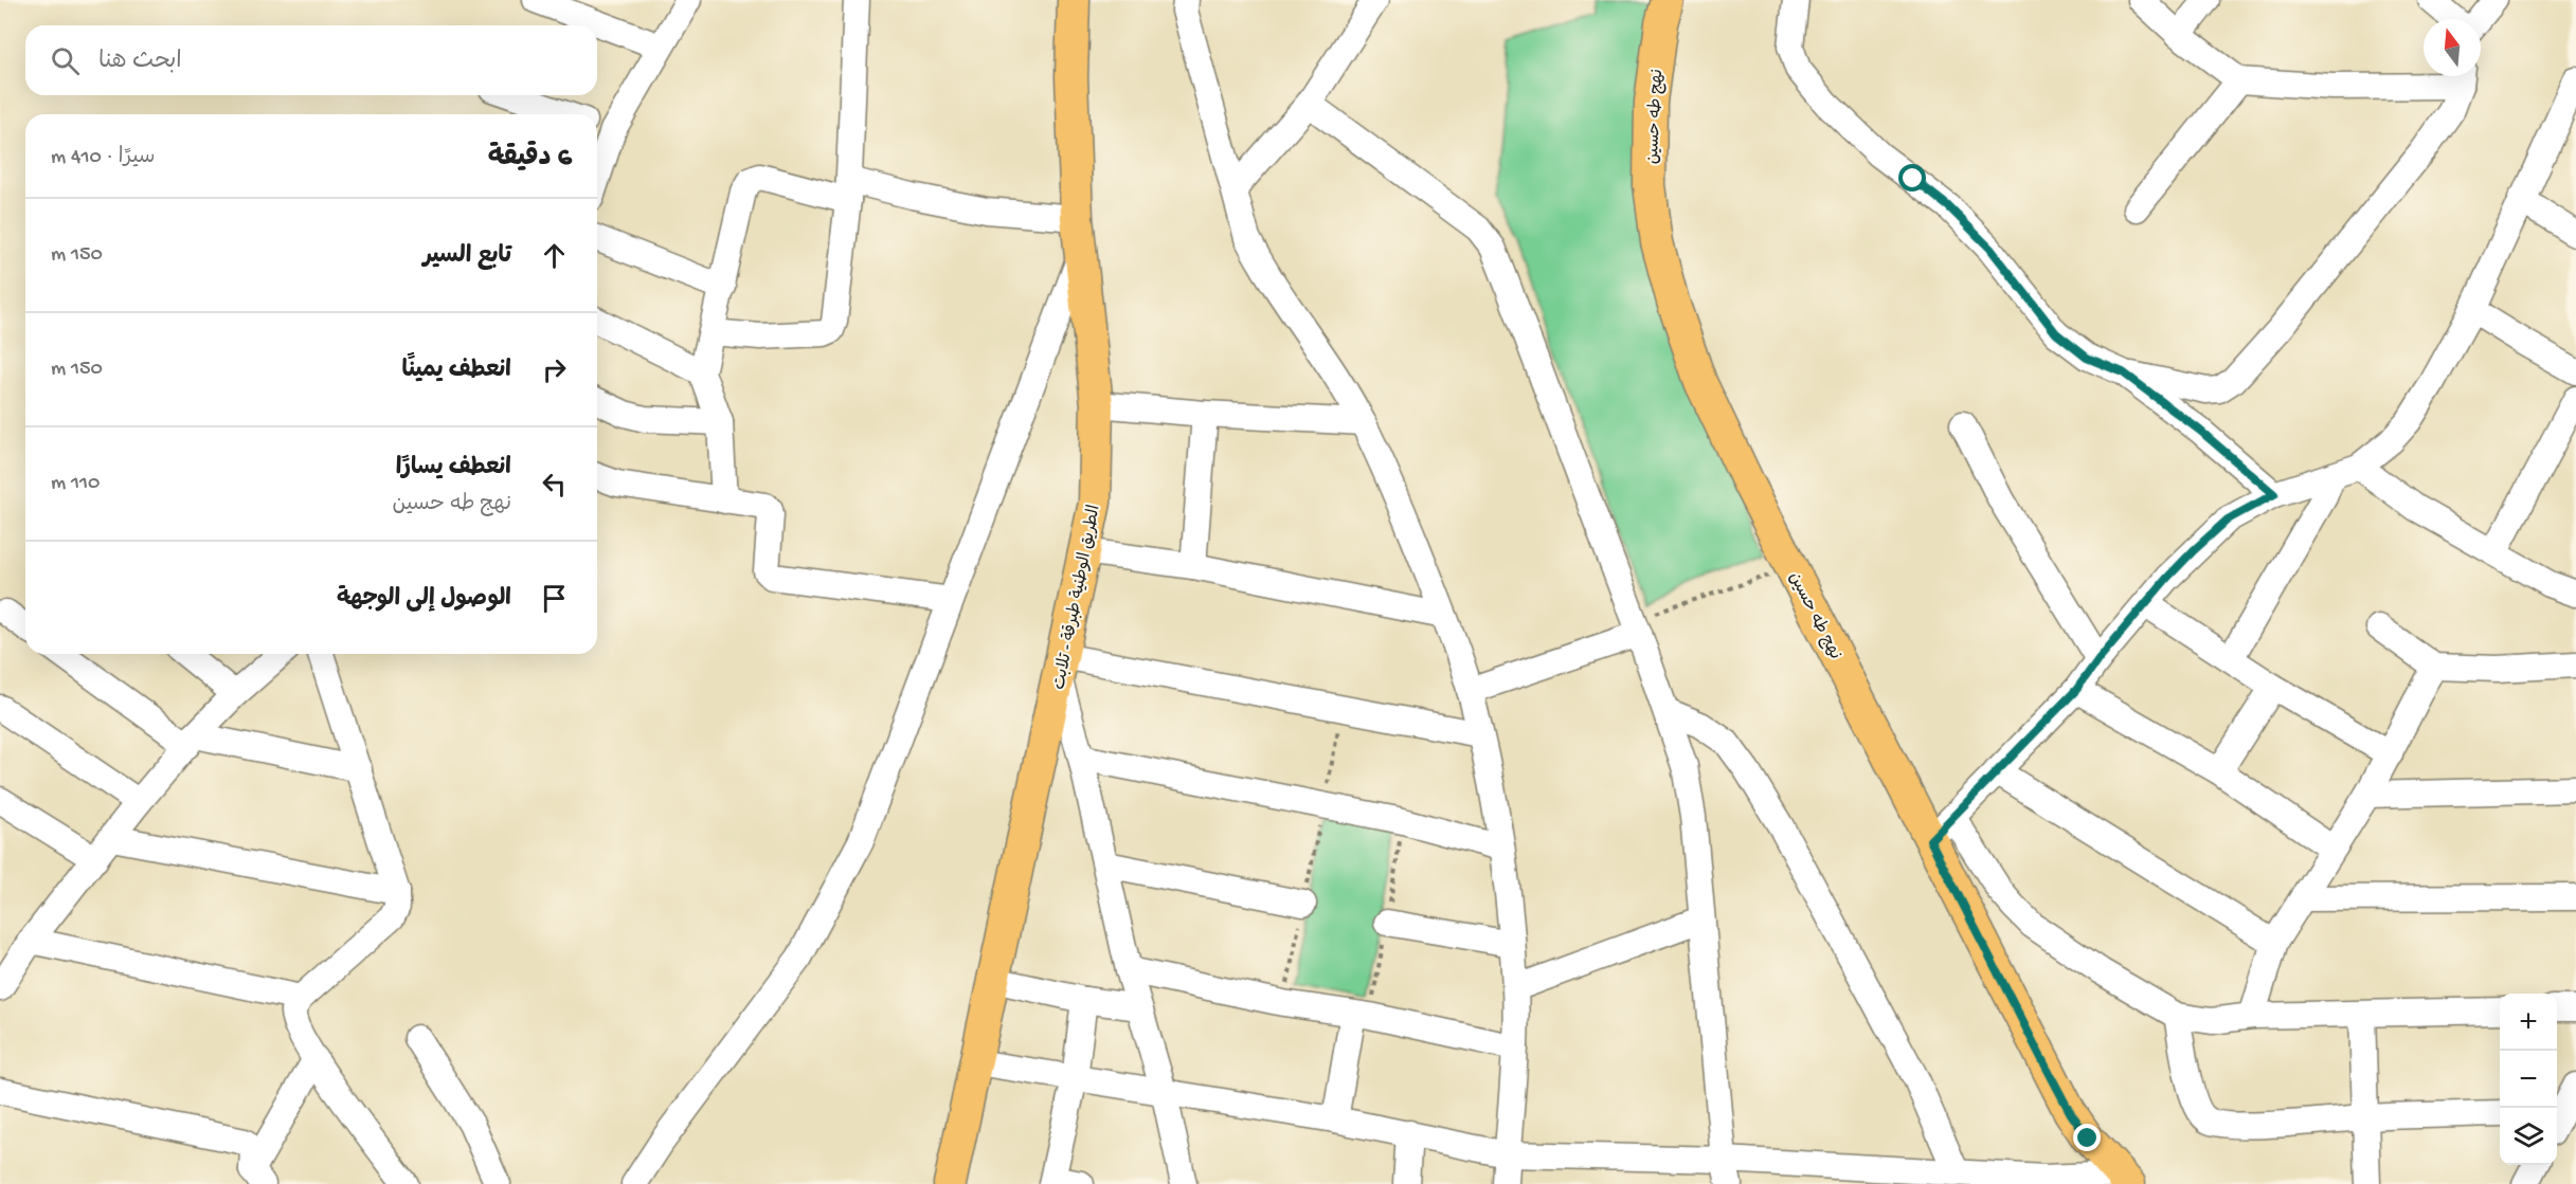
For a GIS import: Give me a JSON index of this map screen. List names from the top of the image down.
{
  "streets": {
    "main road": ["نهج طه حسين", "الطريق الوطنية طبرقة - تلابت"]
  },
  "north": "top",
  "page": {
    "search": "ابحث هنا",
    "heading": ["6 دقيقة", "سيرًا · 410 m"],
    "list": [
      ["تابع السير", "150 m"],
      ["انعطف يمينًا", "150 m"],
      ["انعطف يسارًا", "نهج طه حسين", "110 m"],
      "الوصول إلى الوجهة"
    ],
    "map_buttons": ["+", "−"]
  }
}
